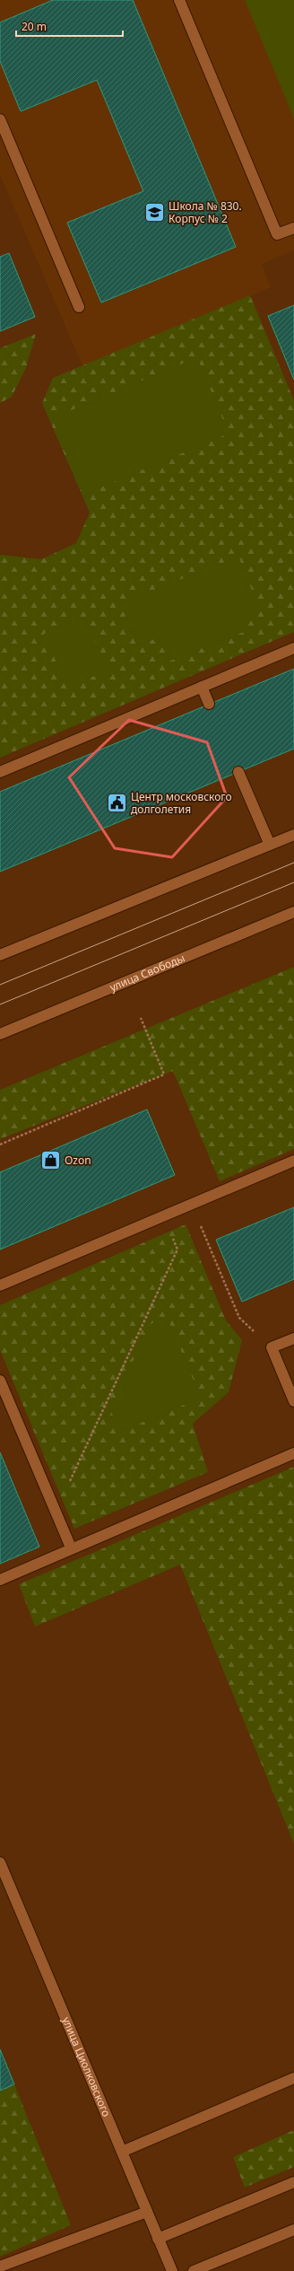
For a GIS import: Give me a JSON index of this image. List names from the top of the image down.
{
  "streets": {
    "main road": ["улица Свободы", "улица Циолковского"]
  },
  "places": {
    "school or university": ["Школа № 830. Корпус № 2"],
    "public building": ["Центр московского долголетия"],
    "shop": ["Ozon"]
  },
  "scale_bar": "20 m"
}
